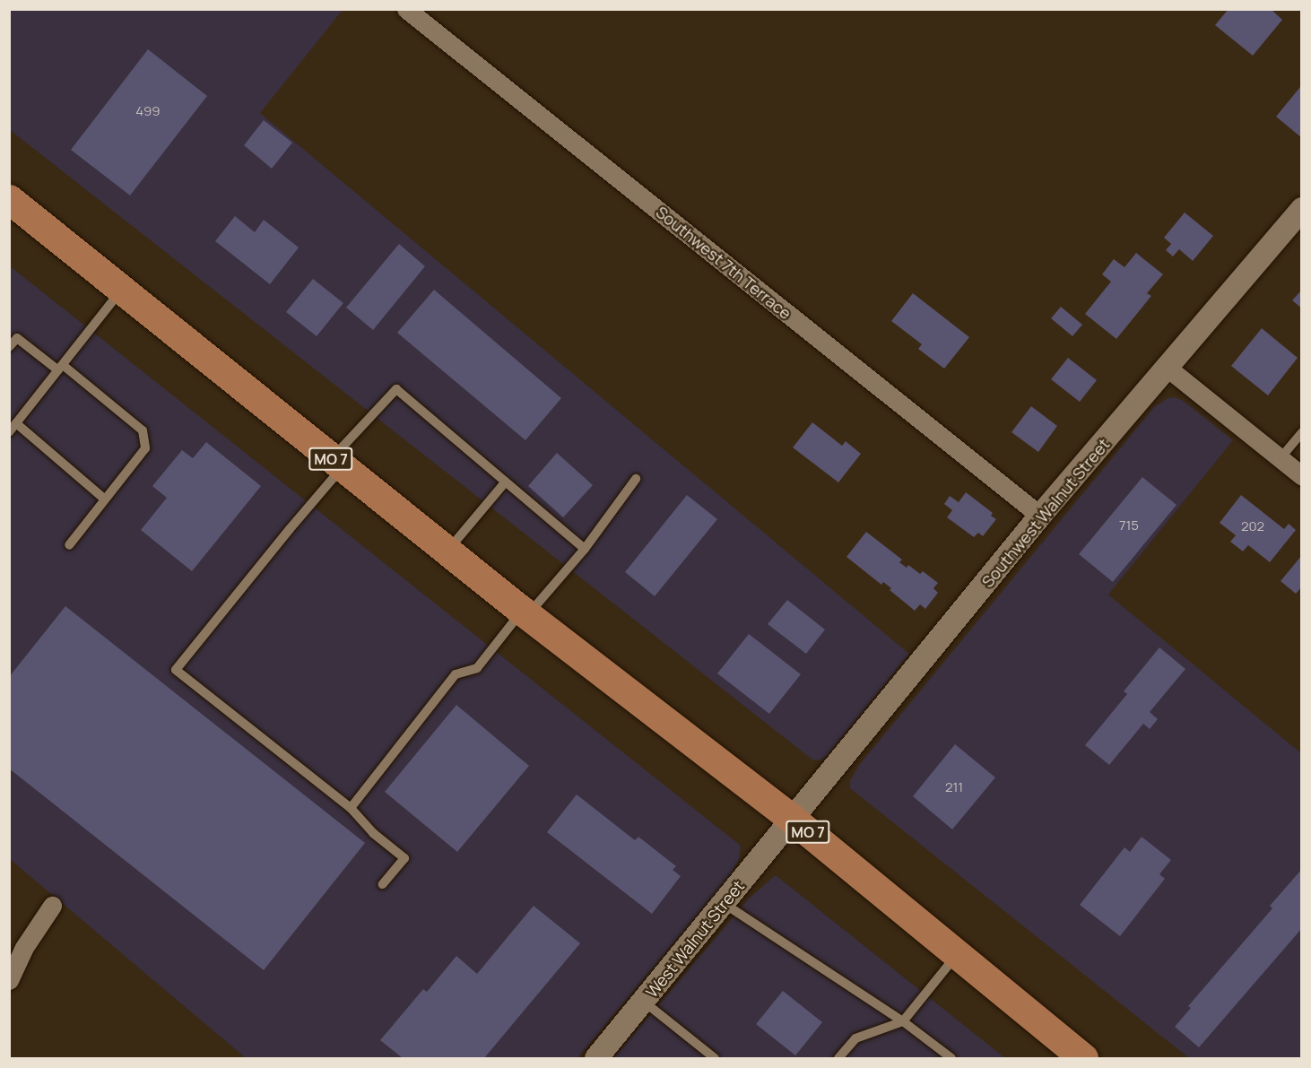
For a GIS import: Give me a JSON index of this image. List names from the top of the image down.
{
  "streets": {
    "main road": ["MO 7"],
    "street": ["Southwest 7th Terrace", "Southwest Walnut Street", "West Walnut Street"]
  },
  "crossings": [
    ["Southwest 7th Terrace", "Southwest Walnut Street"],
    ["MO 7", "Southwest Walnut Street"],
    ["MO 7", "West Walnut Street"],
    ["Southwest Walnut Street", "West Walnut Street"]
  ],
  "house_numbers": [
    "499",
    "715",
    "202",
    "211"
  ]
}
